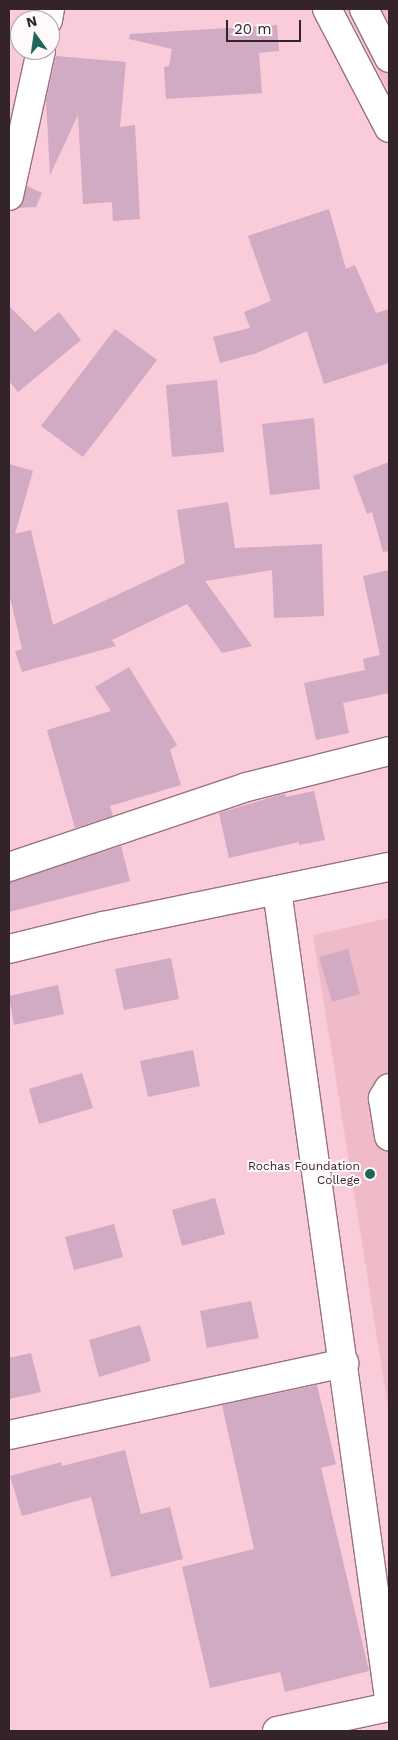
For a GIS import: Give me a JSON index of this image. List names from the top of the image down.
{
  "places": ["Rochas Foundation College"],
  "scale_bar": "20 m",
  "north": "top"
}
